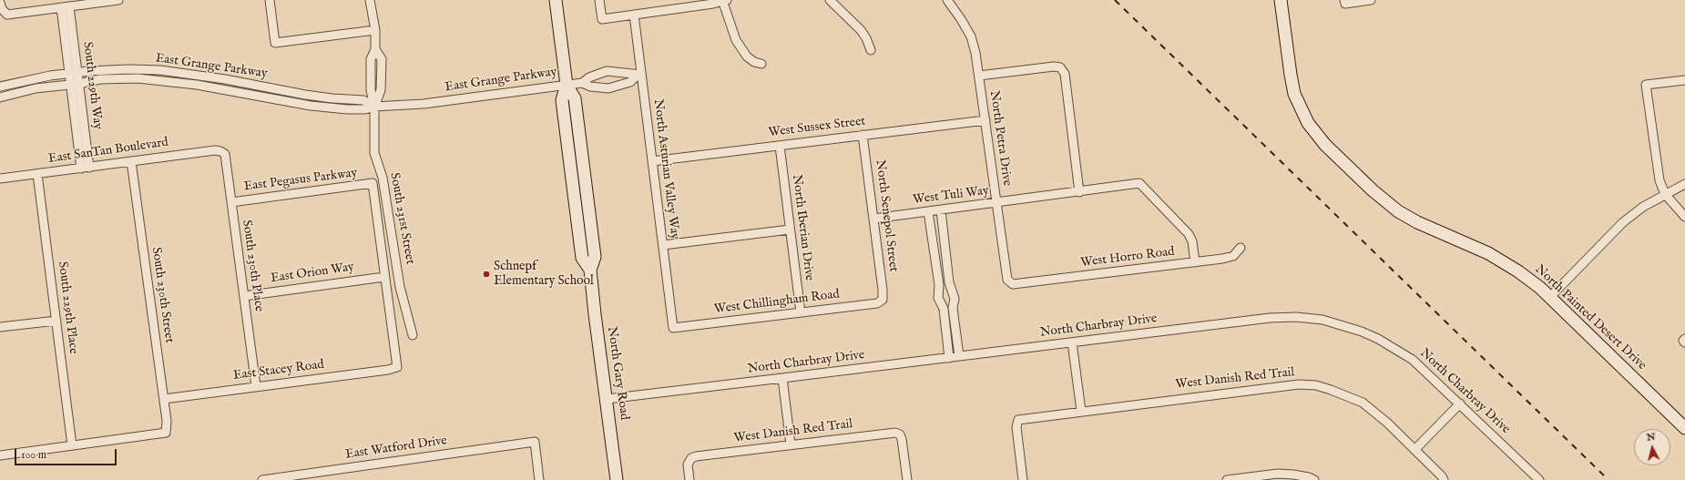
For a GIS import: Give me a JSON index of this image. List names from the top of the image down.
{
  "streets": {
    "street": [
      "East Grange Parkway",
      "South 229th Way",
      "West Sussex Street",
      "North Petra Drive",
      "East SanTan Boulevard",
      "North Asturian Valley Way",
      "East Pegasus Parkway",
      "West Tuli Way",
      "North Senepol Street",
      "South 231st Street",
      "North Iberian Drive",
      "West Horro Road",
      "South 230th Place",
      "East Orion Way",
      "South 230th Street",
      "West Chillingham Road",
      "South 229th Place",
      "North Painted Desert Drive",
      "North Charbray Drive",
      "East Stacey Road",
      "North Gary Road",
      "West Danish Red Trail",
      "East Watford Drive"
    ]
  },
  "crossings": [
    ["East Grange Parkway", "South 229th Way"],
    ["East Grange Parkway", "South 231st Street"],
    ["East Grange Parkway", "North Gary Road"],
    ["South 229th Way", "East SanTan Boulevard"],
    ["West Sussex Street", "North Petra Drive"],
    ["West Sussex Street", "North Asturian Valley Way"],
    ["West Sussex Street", "North Senepol Street"],
    ["West Sussex Street", "North Iberian Drive"],
    ["North Petra Drive", "West Tuli Way"],
    ["North Petra Drive", "West Horro Road"],
    ["East SanTan Boulevard", "South 230th Place"],
    ["East SanTan Boulevard", "South 230th Street"],
    ["East SanTan Boulevard", "South 229th Place"],
    ["North Asturian Valley Way", "West Chillingham Road"],
    ["East Pegasus Parkway", "South 231st Street"],
    ["East Pegasus Parkway", "South 230th Place"],
    ["West Tuli Way", "North Senepol Street"],
    ["West Tuli Way", "West Horro Road"],
    ["North Senepol Street", "West Chillingham Road"],
    ["South 231st Street", "East Orion Way"],
    ["South 231st Street", "East Stacey Road"],
    ["North Iberian Drive", "West Chillingham Road"],
    ["South 230th Place", "East Orion Way"],
    ["South 230th Place", "East Stacey Road"],
    ["South 230th Street", "South 229th Place"],
    ["South 230th Street", "East Stacey Road"],
    ["North Charbray Drive", "North Gary Road"]
  ],
  "places": ["Schnepf Elementary School"],
  "scale_bar": "100 m",
  "north": "top"
}
